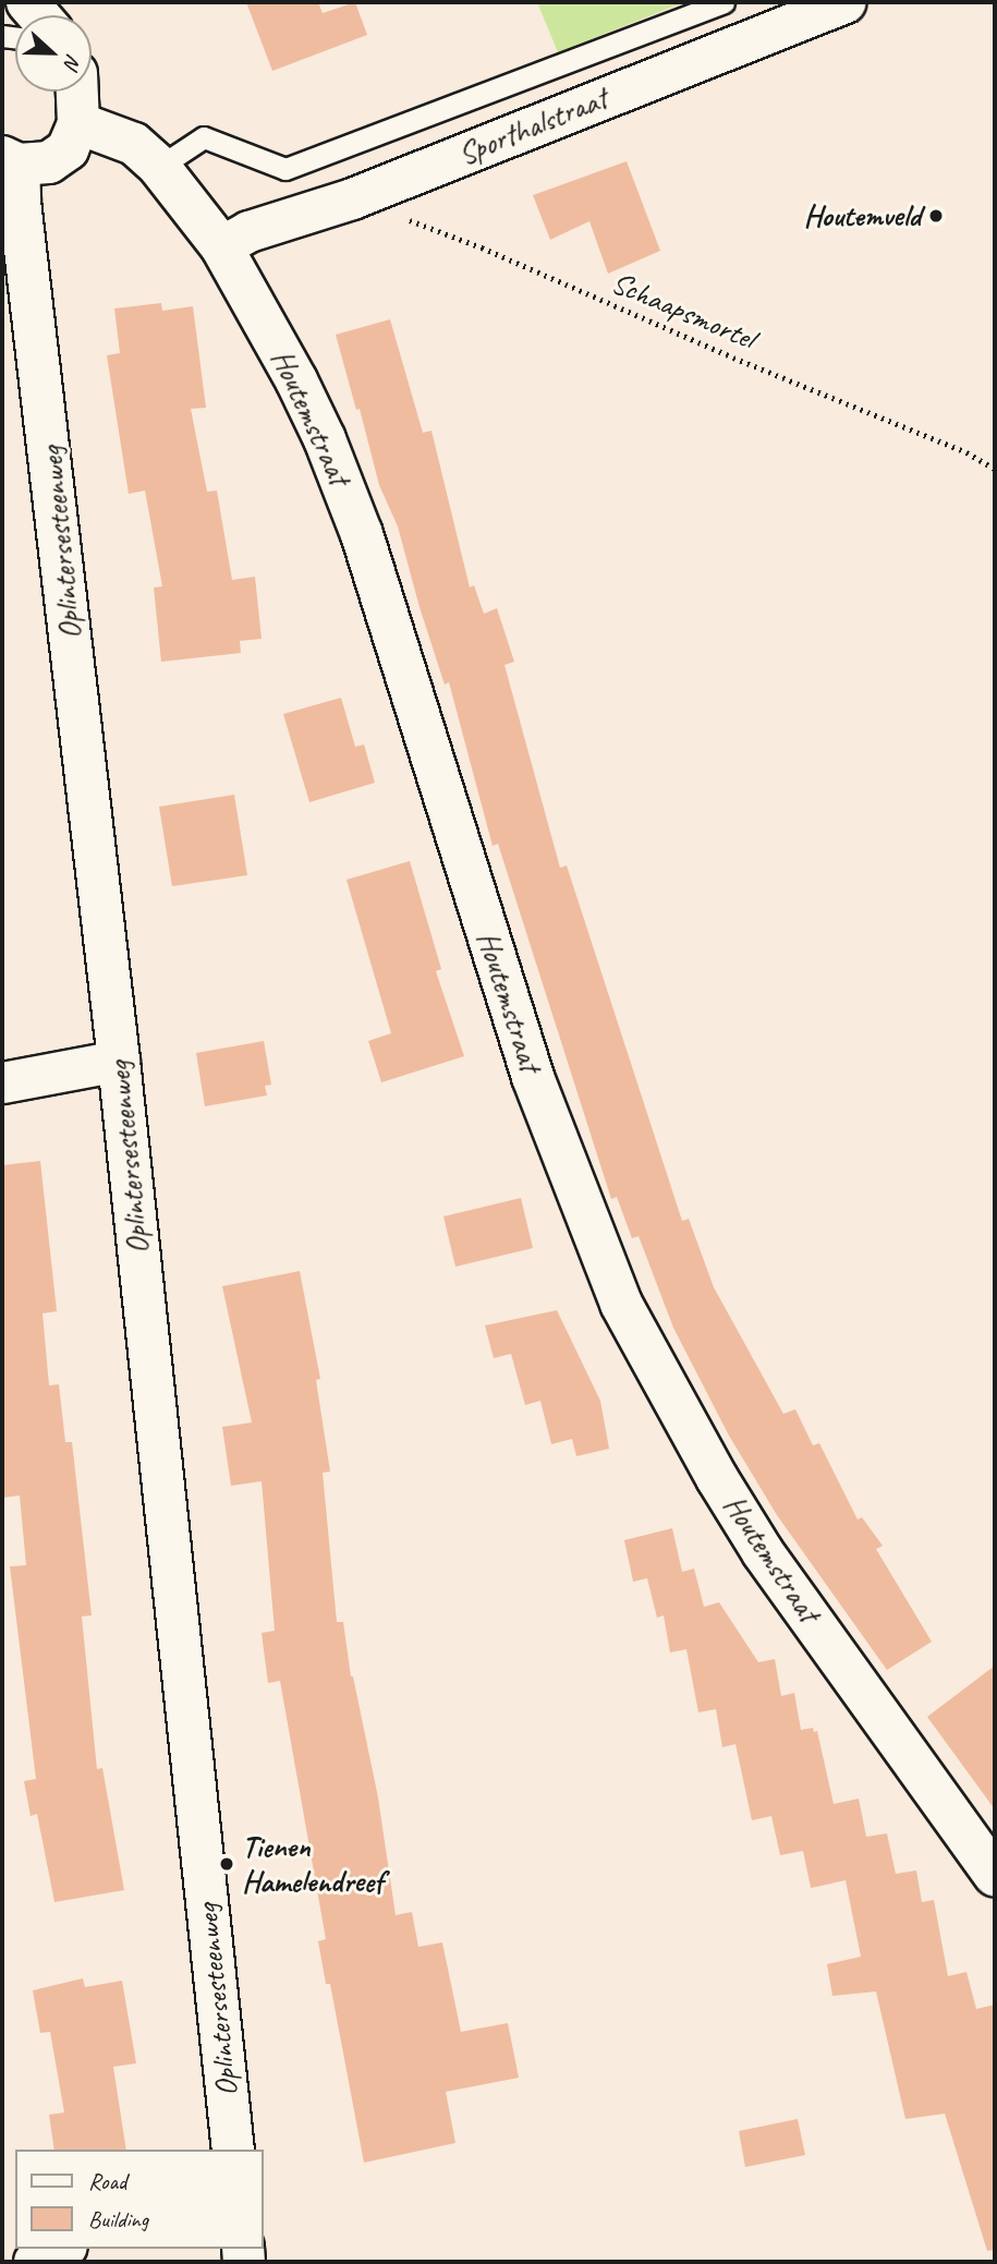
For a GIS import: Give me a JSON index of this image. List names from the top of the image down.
{
  "streets": {
    "street": ["Sporthalstraat", "Houtemstraat", "Oplintersesteenweg"],
    "path": ["Schaapsmortel"]
  },
  "crossings": [
    ["Sporthalstraat", "Schaapsmortel"],
    ["Sporthalstraat", "Houtemstraat"]
  ],
  "places": ["Houtemveld", "Tienen Hamelendreef"],
  "legend": ["Road", "Building"],
  "north": "right"
}
